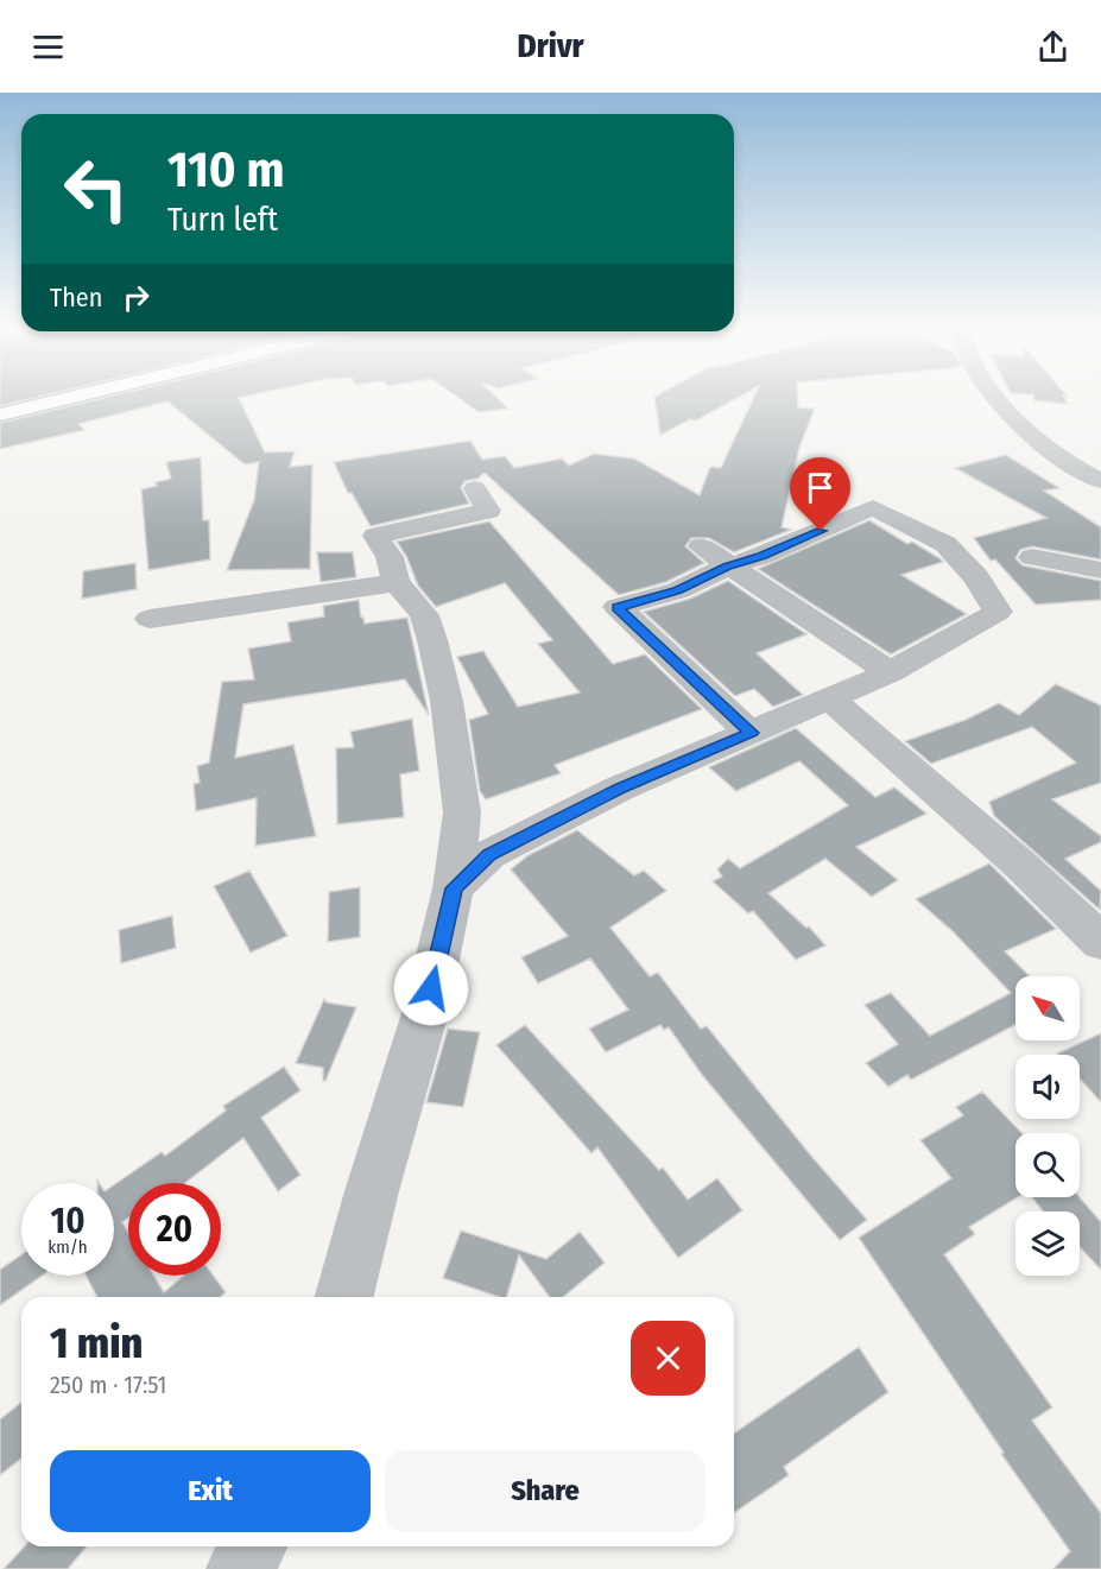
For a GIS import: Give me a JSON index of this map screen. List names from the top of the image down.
{
  "north": "top left",
  "page": {
    "header": "Drivr",
    "turn": ["110 m", "Turn left"],
    "then": "Then",
    "speed": "10 km/h",
    "limit": "20",
    "heading": ["1 min", "250 m · 17:51"],
    "buttons": ["Exit", "Share"]
  }
}
